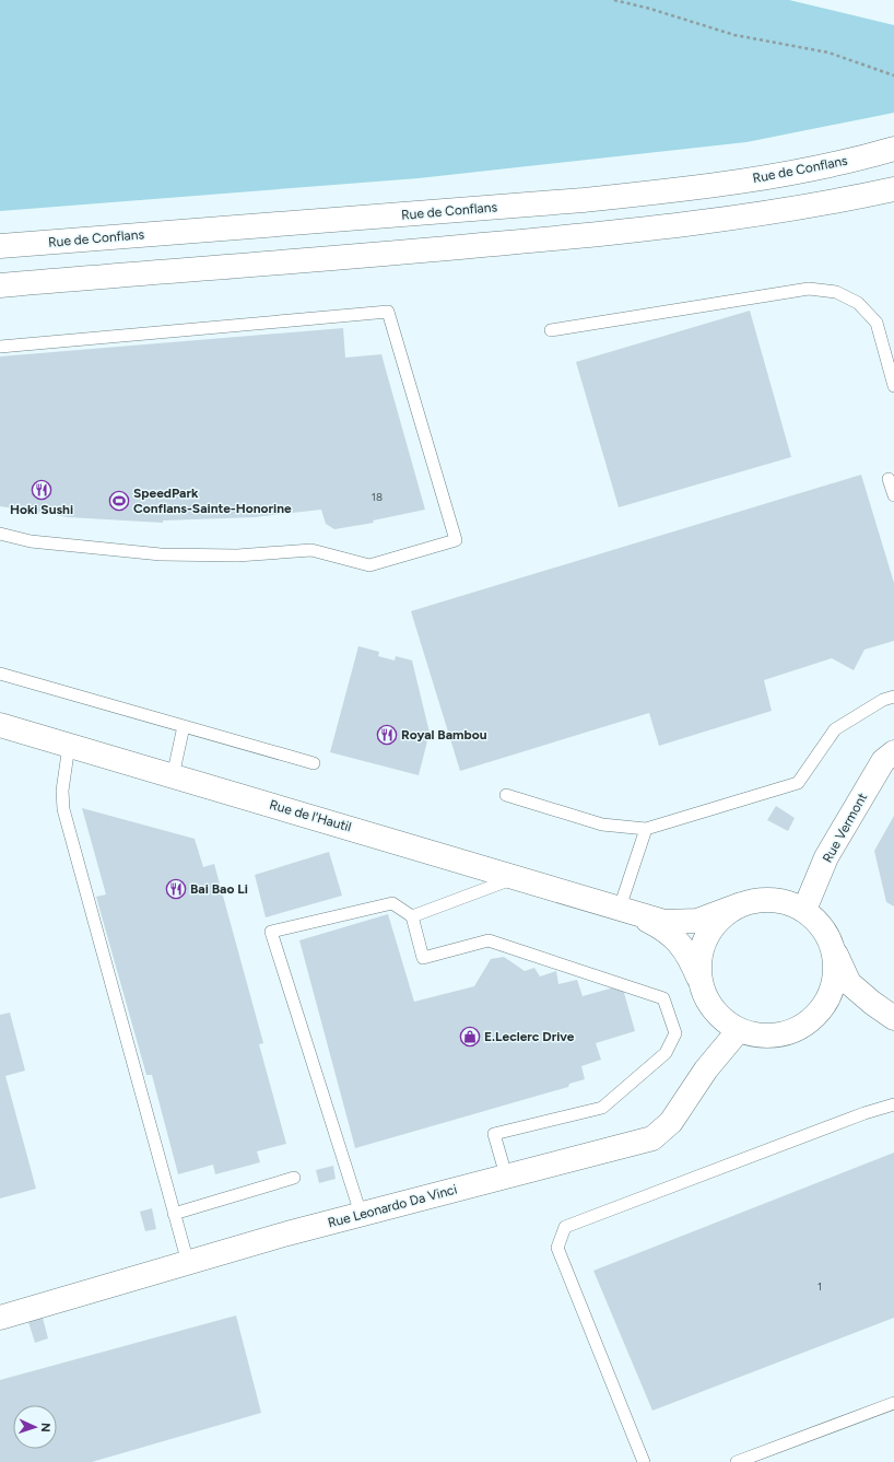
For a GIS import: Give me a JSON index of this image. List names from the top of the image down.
{
  "streets": {
    "street": [
      "Rue de Conflans",
      "Rue de l'Hautil",
      "Rue Vermont",
      "Rue Leonardo Da Vinci"
    ]
  },
  "crossings": [
    ["Rue de l'Hautil", "Rue Vermont"],
    ["Rue de l'Hautil", "Rue Leonardo Da Vinci"],
    ["Rue Vermont", "Rue Leonardo Da Vinci"]
  ],
  "places": {
    "restaurant": ["Hoki Sushi", "Royal Bambou", "Bai Bao Li"],
    "sports": ["SpeedPark Conflans-Sainte-Honorine"],
    "shop": ["E.Leclerc Drive"]
  },
  "house_numbers": ["18", "1"],
  "north": "right"
}
